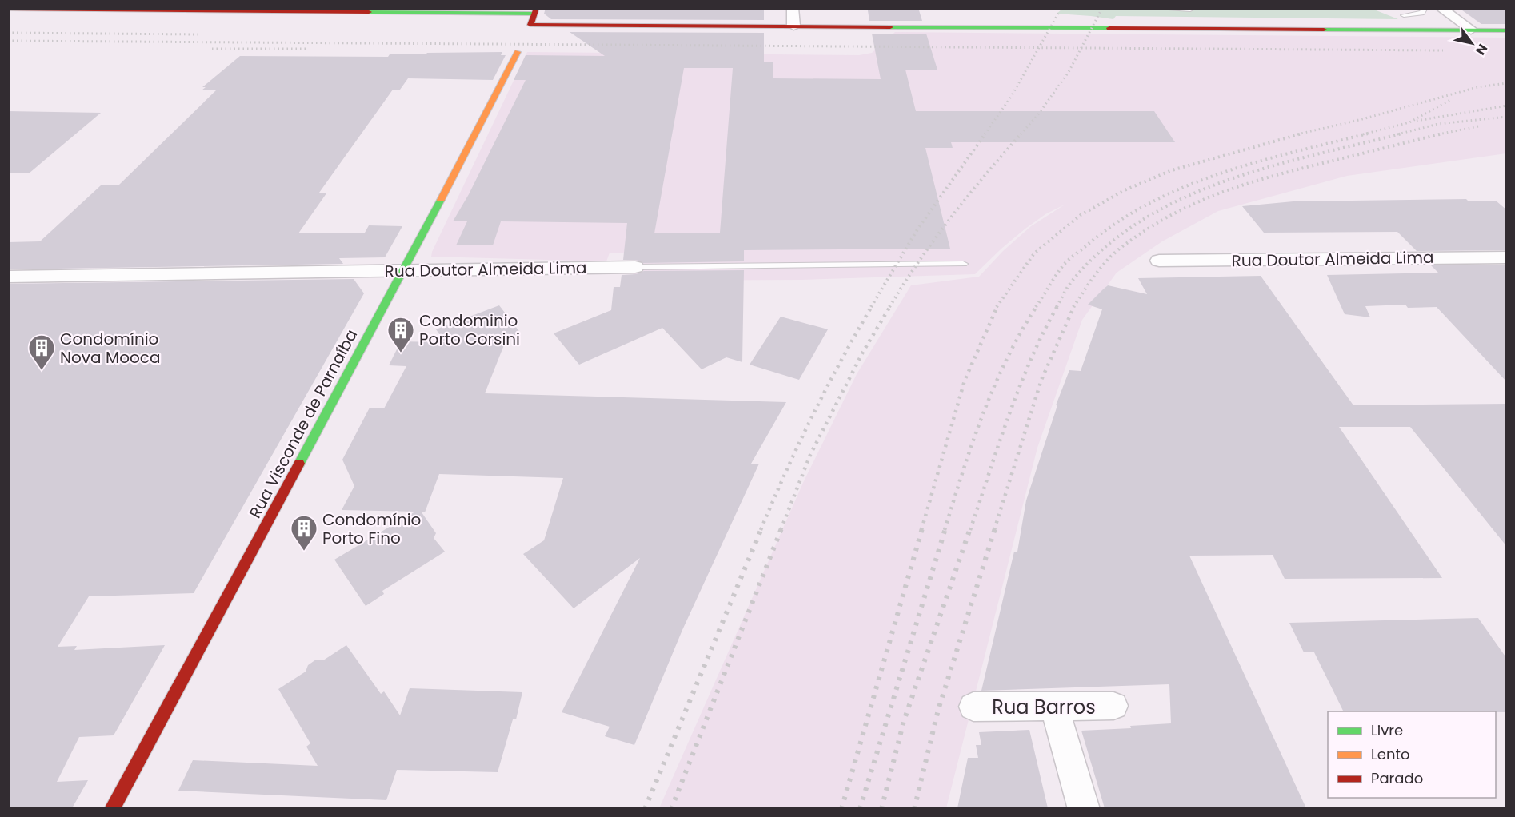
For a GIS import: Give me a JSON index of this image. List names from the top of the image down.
{
  "streets": {
    "street": ["Rua Doutor Almeida Lima", "Rua Visconde de Parnaíba", "Rua Barros"]
  },
  "crossings": [
    ["Rua Doutor Almeida Lima", "Rua Visconde de Parnaíba"]
  ],
  "places": {
    "building": ["Condominio Porto Corsini", "Condomínio Nova Mooca", "Condomínio Porto Fino"]
  },
  "legend": ["Livre", "Lento", "Parado"],
  "north": "bottom right"
}
